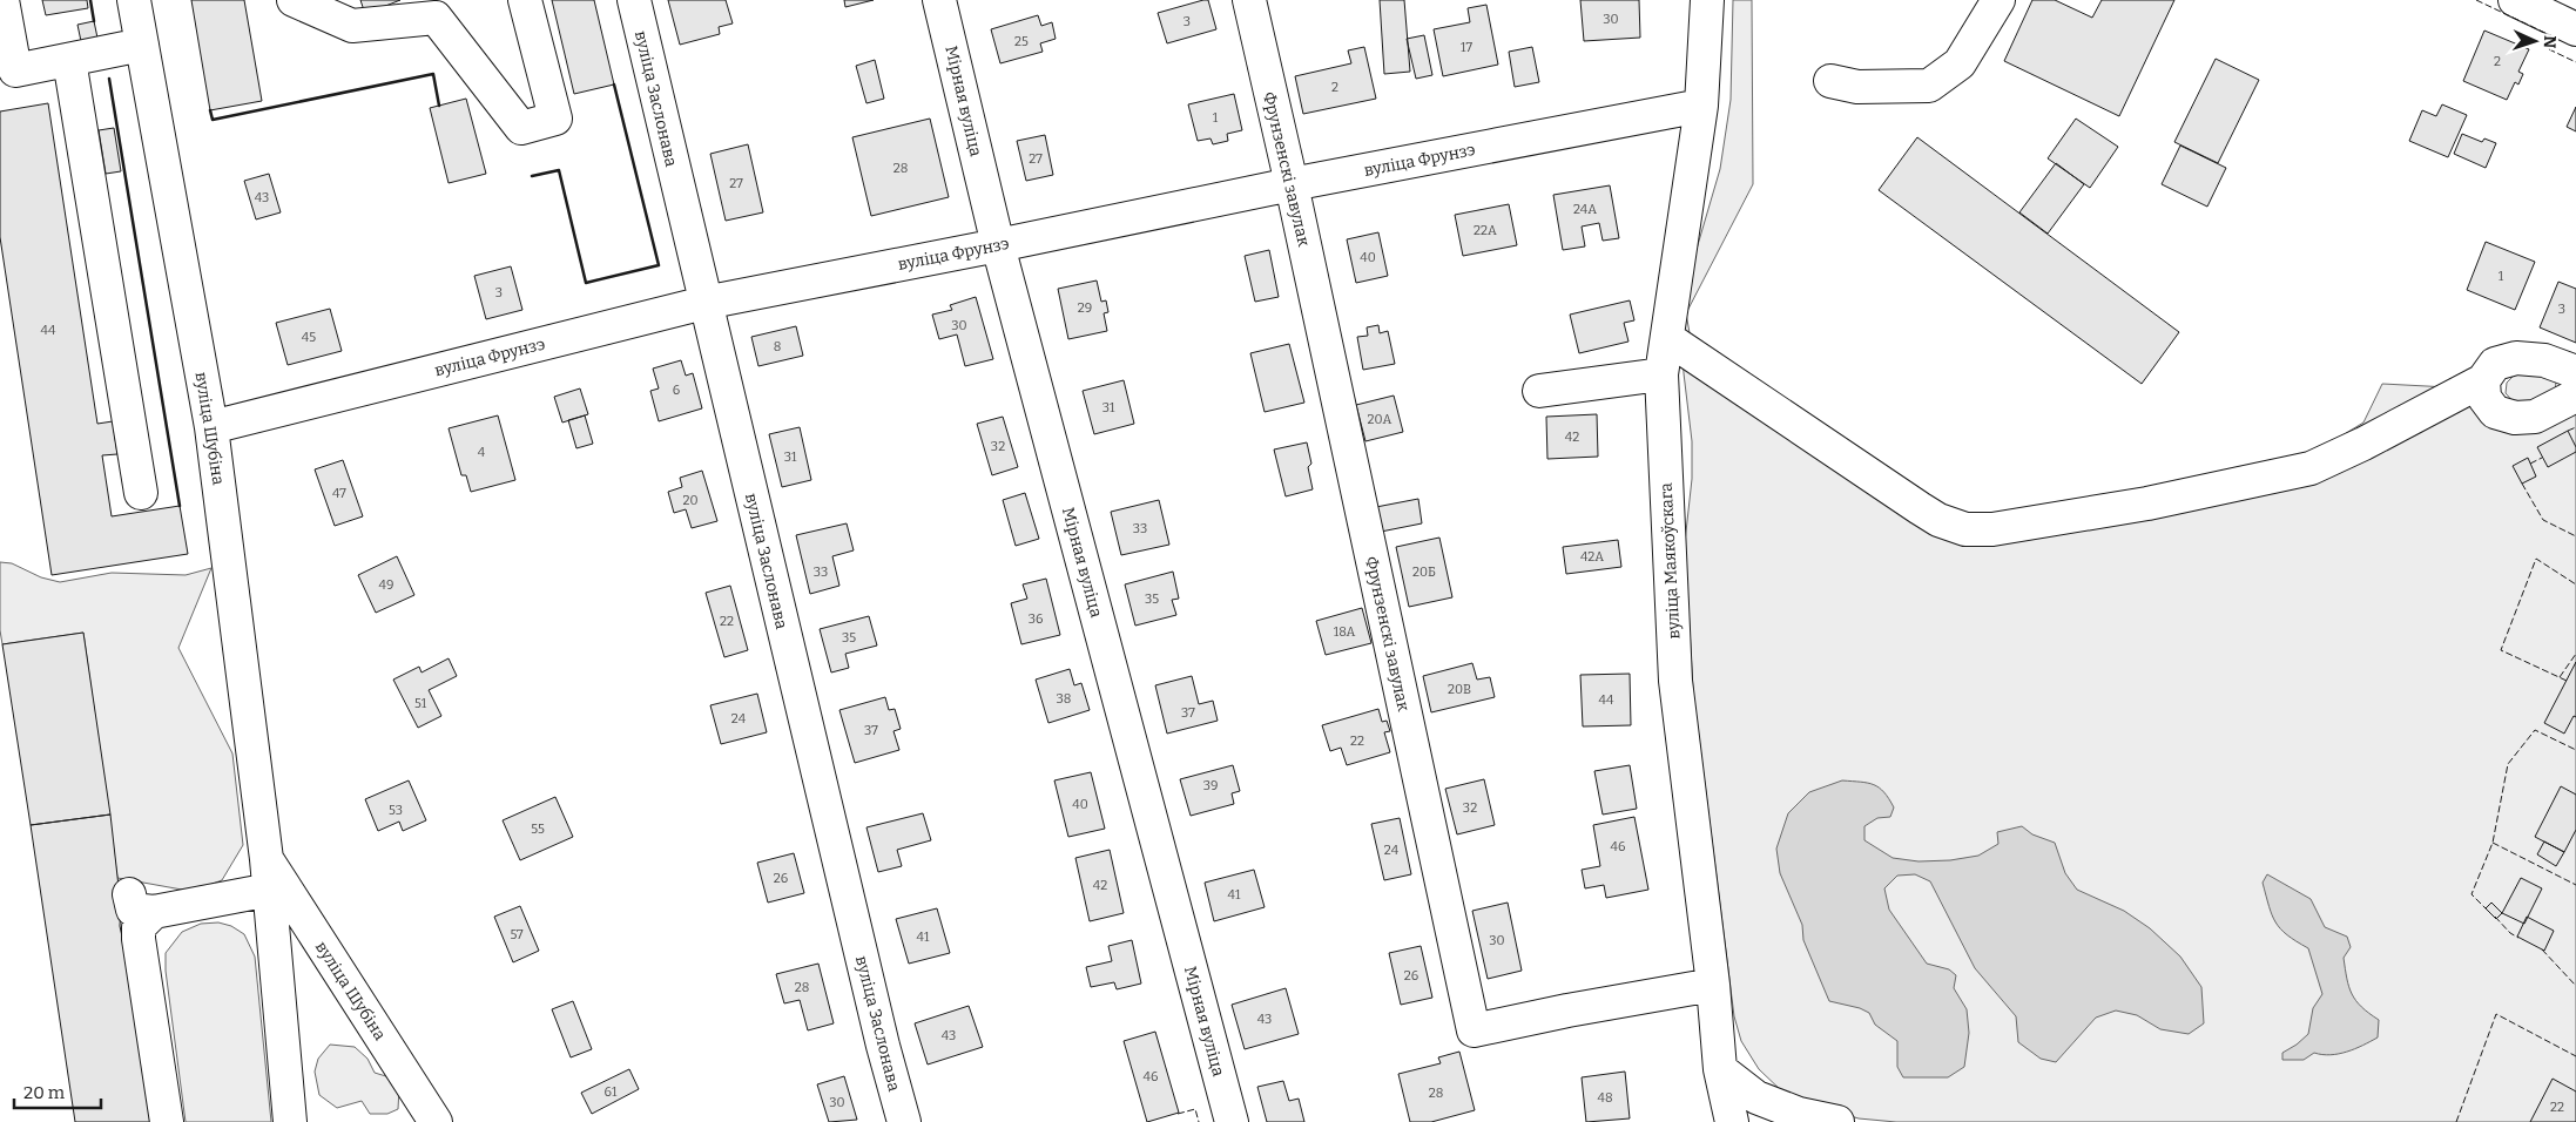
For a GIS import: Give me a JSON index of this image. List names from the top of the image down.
{
  "streets": {
    "street": [
      "вуліца Заслонава",
      "Мірная вуліца",
      "вуліца Фрунзэ",
      "Фрунзенскі завулак",
      "вуліца Шубіна",
      "вуліца Маякоўскага"
    ]
  },
  "crossings": [
    ["вуліца Заслонава", "вуліца Фрунзэ"],
    ["Мірная вуліца", "вуліца Фрунзэ"],
    ["вуліца Фрунзэ", "Фрунзенскі завулак"],
    ["вуліца Фрунзэ", "вуліца Шубіна"],
    ["вуліца Фрунзэ", "вуліца Маякоўскага"],
    ["Фрунзенскі завулак", "вуліца Маякоўскага"]
  ],
  "house_numbers": [
    "30",
    "3",
    "25",
    "17",
    "2",
    "2",
    "1",
    "27",
    "28",
    "27",
    "43",
    "24А",
    "22А",
    "40",
    "1",
    "3",
    "29",
    "3",
    "30",
    "44",
    "45",
    "8",
    "6",
    "31",
    "20А",
    "42",
    "32",
    "4",
    "31",
    "47",
    "20",
    "33",
    "42А",
    "33",
    "20Б",
    "49",
    "35",
    "36",
    "22",
    "18А",
    "35",
    "20В",
    "38",
    "44",
    "51",
    "37",
    "24",
    "37",
    "22",
    "39",
    "40",
    "32",
    "53",
    "55",
    "46",
    "24",
    "26",
    "42",
    "41",
    "57",
    "41",
    "30",
    "26",
    "28",
    "43",
    "43",
    "46",
    "61",
    "28",
    "48",
    "30",
    "22"
  ],
  "scale_bar": "20 m",
  "north": "right"
}
